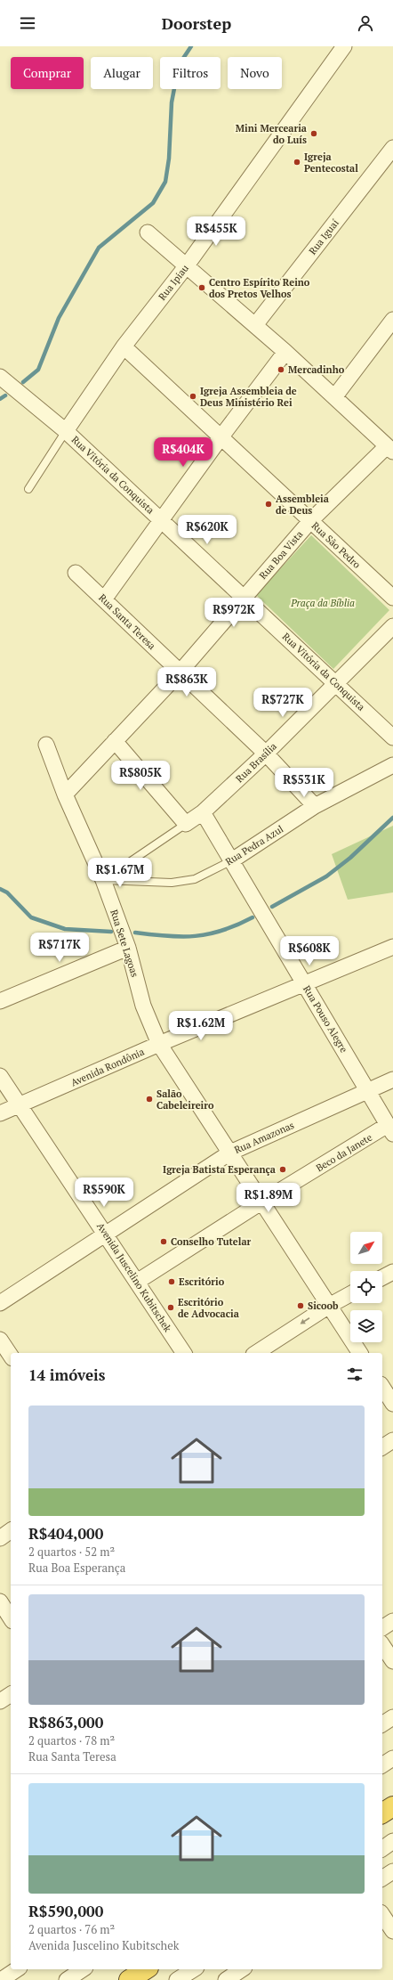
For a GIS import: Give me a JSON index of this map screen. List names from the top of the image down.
{
  "streets": {
    "street": [
      "Rua Iguaí",
      "Rua Ipiau",
      "Rua Vitória da Conquista",
      "Rua São Pedro",
      "Rua Boa Vista",
      "Rua Santa Teresa",
      "Rua Brasília",
      "Rua Pedra Azul",
      "Rua Sete Lagoas",
      "Rua Pouso Alegre",
      "Avenida Rondônia",
      "Rua Amazonas",
      "Beco da Janete",
      "Avenida Juscelino Kubitschek"
    ]
  },
  "crossings": [
    ["Rua Ipiau", "Rua Vitória da Conquista"],
    ["Rua Ipiau", "Rua São Pedro"],
    ["Rua Vitória da Conquista", "Rua Boa Vista"],
    ["Rua Vitória da Conquista", "Rua Brasília"],
    ["Rua São Pedro", "Rua Boa Vista"],
    ["Rua Boa Vista", "Rua Santa Teresa"],
    ["Rua Boa Vista", "Rua Sete Lagoas"],
    ["Rua Santa Teresa", "Rua Brasília"],
    ["Rua Santa Teresa", "Rua Pedra Azul"],
    ["Rua Brasília", "Rua Pedra Azul"],
    ["Rua Brasília", "Rua Sete Lagoas"],
    ["Rua Brasília", "Rua Pouso Alegre"],
    ["Rua Pedra Azul", "Rua Sete Lagoas"],
    ["Rua Pedra Azul", "Rua Pouso Alegre"],
    ["Rua Sete Lagoas", "Avenida Rondônia"],
    ["Rua Sete Lagoas", "Rua Amazonas"],
    ["Rua Sete Lagoas", "Beco da Janete"],
    ["Rua Pouso Alegre", "Avenida Rondônia"],
    ["Rua Pouso Alegre", "Rua Amazonas"],
    ["Rua Pouso Alegre", "Beco da Janete"],
    ["Avenida Rondônia", "Avenida Juscelino Kubitschek"],
    ["Rua Amazonas", "Avenida Juscelino Kubitschek"],
    ["Beco da Janete", "Avenida Juscelino Kubitschek"]
  ],
  "parks": ["Praça da Bíblia"],
  "places": [
    "Mini Mercearia do Luís",
    "Igreja Pentecostal",
    "Centro Espírito Reino dos Pretos Velhos",
    "Mercadinho",
    "Igreja Assembleia de Deus Ministério Rei",
    "Assembleia de Deus",
    "Salão Cabeleireiro",
    "Igreja Batista Esperança",
    "Conselho Tutelar",
    "Escritório",
    "Sicoob",
    "Escritório de Advocacia"
  ],
  "north": "top right",
  "page": {
    "header": "Doorstep",
    "chip": [
      "Comprar",
      "Alugar",
      "Filtros",
      "Novo"
    ],
    "price": [
      "R$455K",
      "R$404K",
      "R$620K",
      "R$972K",
      "R$863K",
      "R$727K",
      "R$805K",
      "R$531K",
      "R$1.67M",
      "R$717K",
      "R$608K",
      "R$1.62M",
      "R$590K",
      "R$1.89M"
    ],
    "heading": "14 imóveis",
    "list": [
      {
        "name": "R$404,000",
        "note": "2 quartos · 52 m² · Rua Boa Esperança"
      },
      {
        "name": "R$863,000",
        "note": "2 quartos · 78 m² · Rua Santa Teresa"
      },
      {
        "name": "R$590,000",
        "note": "2 quartos · 76 m² · Avenida Juscelino Kubitschek"
      }
    ]
  }
}
